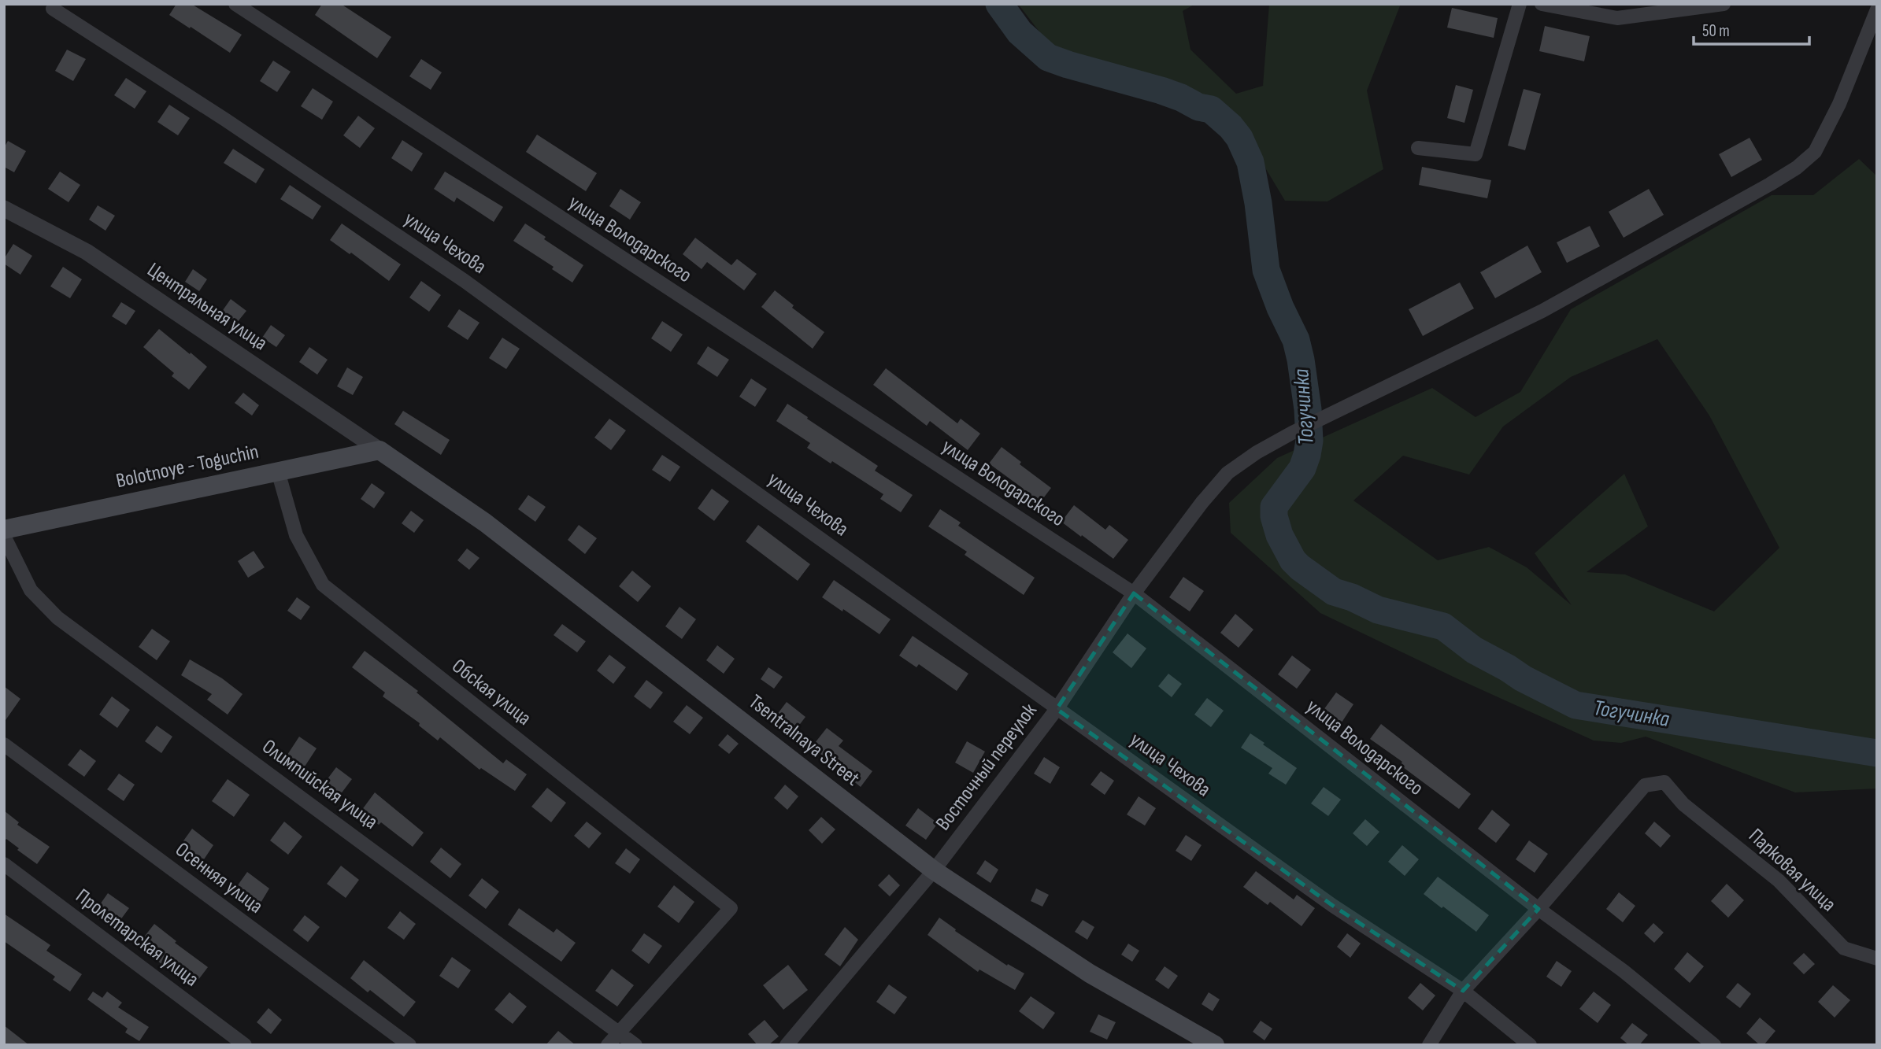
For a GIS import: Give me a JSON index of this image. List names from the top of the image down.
{
  "streets": {
    "main road": ["Bolotnoye - Toguchin", "Tsentralnaya Street"],
    "street": [
      "улица Володарского",
      "улица Чехова",
      "Центральная улица",
      "Обская улица",
      "Восточный переулок",
      "Олимпийская улица",
      "Парковая улица",
      "Осенняя улица",
      "Пролетарская улица"
    ]
  },
  "crossings": [
    ["улица Володарского", "Восточный переулок"],
    ["улица Володарского", "Парковая улица"],
    ["улица Чехова", "Восточный переулок"],
    ["Центральная улица", "Bolotnoye - Toguchin"],
    ["Центральная улица", "Tsentralnaya Street"],
    ["Bolotnoye - Toguchin", "Обская улица"],
    ["Bolotnoye - Toguchin", "Tsentralnaya Street"],
    ["Обская улица", "Олимпийская улица"],
    ["Tsentralnaya Street", "Восточный переулок"]
  ],
  "water": ["Тогучинка"],
  "scale_bar": "50 m"
}
